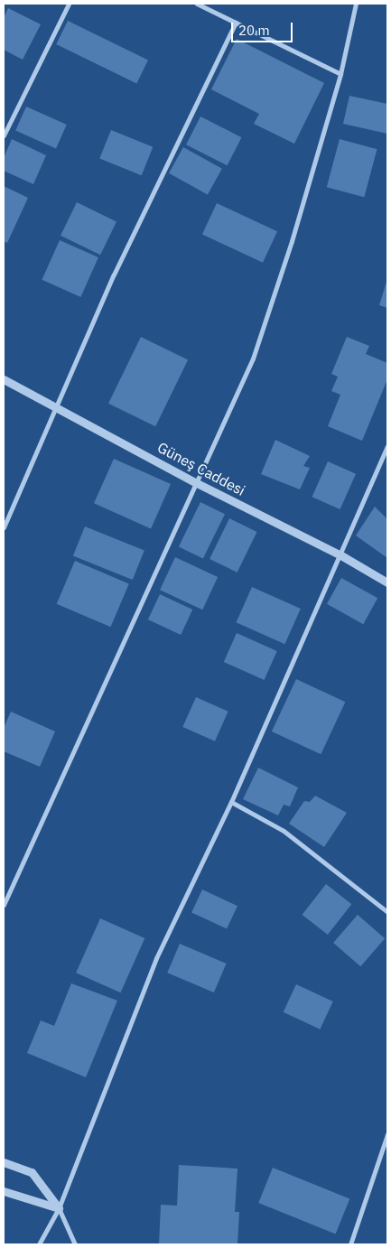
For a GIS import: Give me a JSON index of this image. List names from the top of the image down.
{
  "streets": {
    "street": ["Güneş Caddesi"]
  },
  "scale_bar": "20 m"
}
